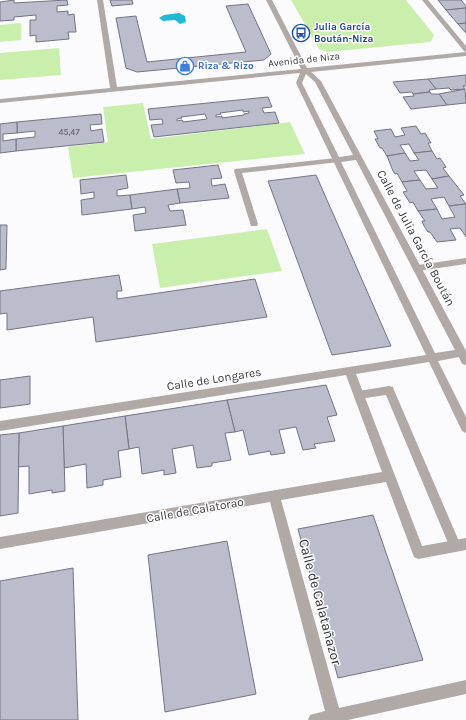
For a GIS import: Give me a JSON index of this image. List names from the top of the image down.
{
  "streets": {
    "street": [
      "Avenida de Niza",
      "Calle de Julia García Boután",
      "Calle de Longares",
      "Calle de Calatorao",
      "Calle de Calatañazor"
    ]
  },
  "crossings": [
    ["Avenida de Niza", "Calle de Julia García Boután"],
    ["Calle de Julia García Boután", "Calle de Longares"],
    ["Calle de Calatorao", "Calle de Calatañazor"]
  ],
  "places": {
    "bus stop": ["Julia García Boután-Niza"],
    "shop": ["Riza & Rizo"]
  },
  "house_numbers": ["45,47"]
}
